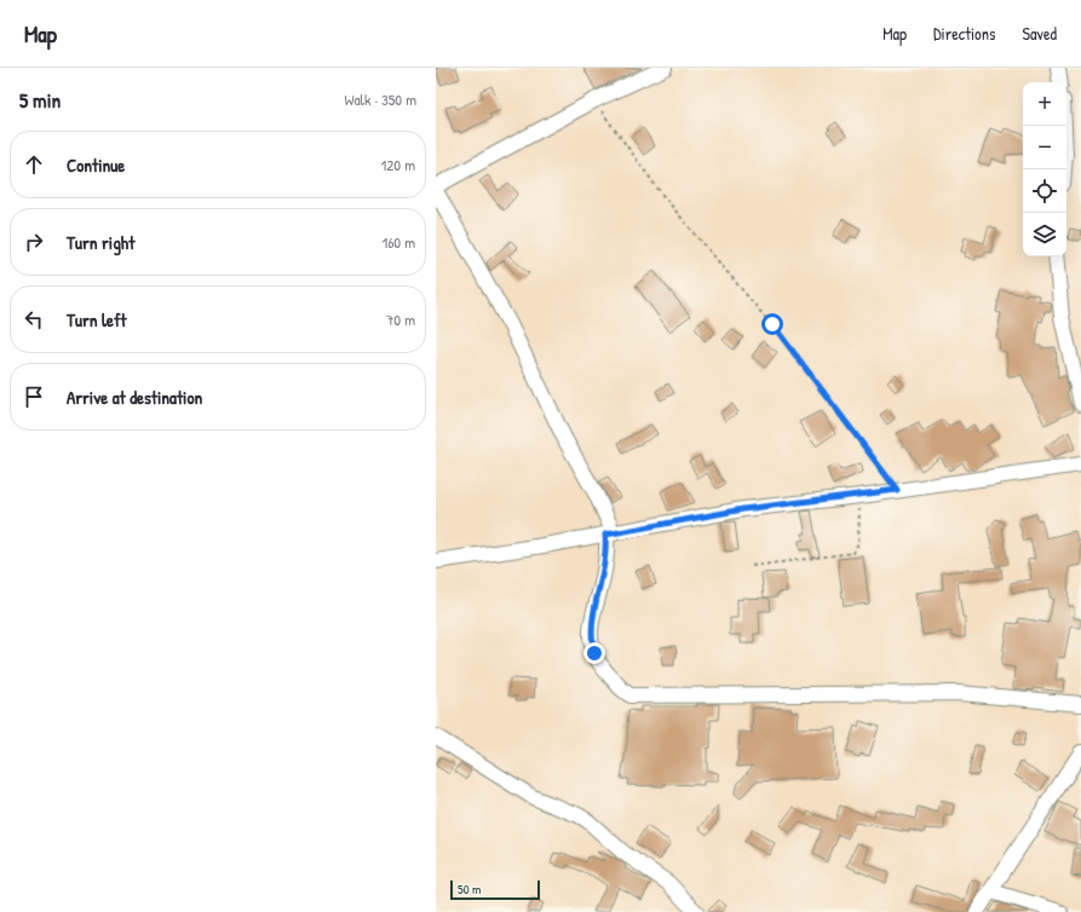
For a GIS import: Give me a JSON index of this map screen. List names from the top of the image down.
{
  "scale_bar": "50 m",
  "page": {
    "header": "Map",
    "nav": ["Map", "Directions", "Saved"],
    "heading": ["5 min", "Walk · 350 m"],
    "map_buttons": ["+", "−"],
    "list": [
      ["Continue", "120 m"],
      ["Turn right", "160 m"],
      ["Turn left", "70 m"],
      "Arrive at destination"
    ],
    "scale": "50 m"
  }
}
